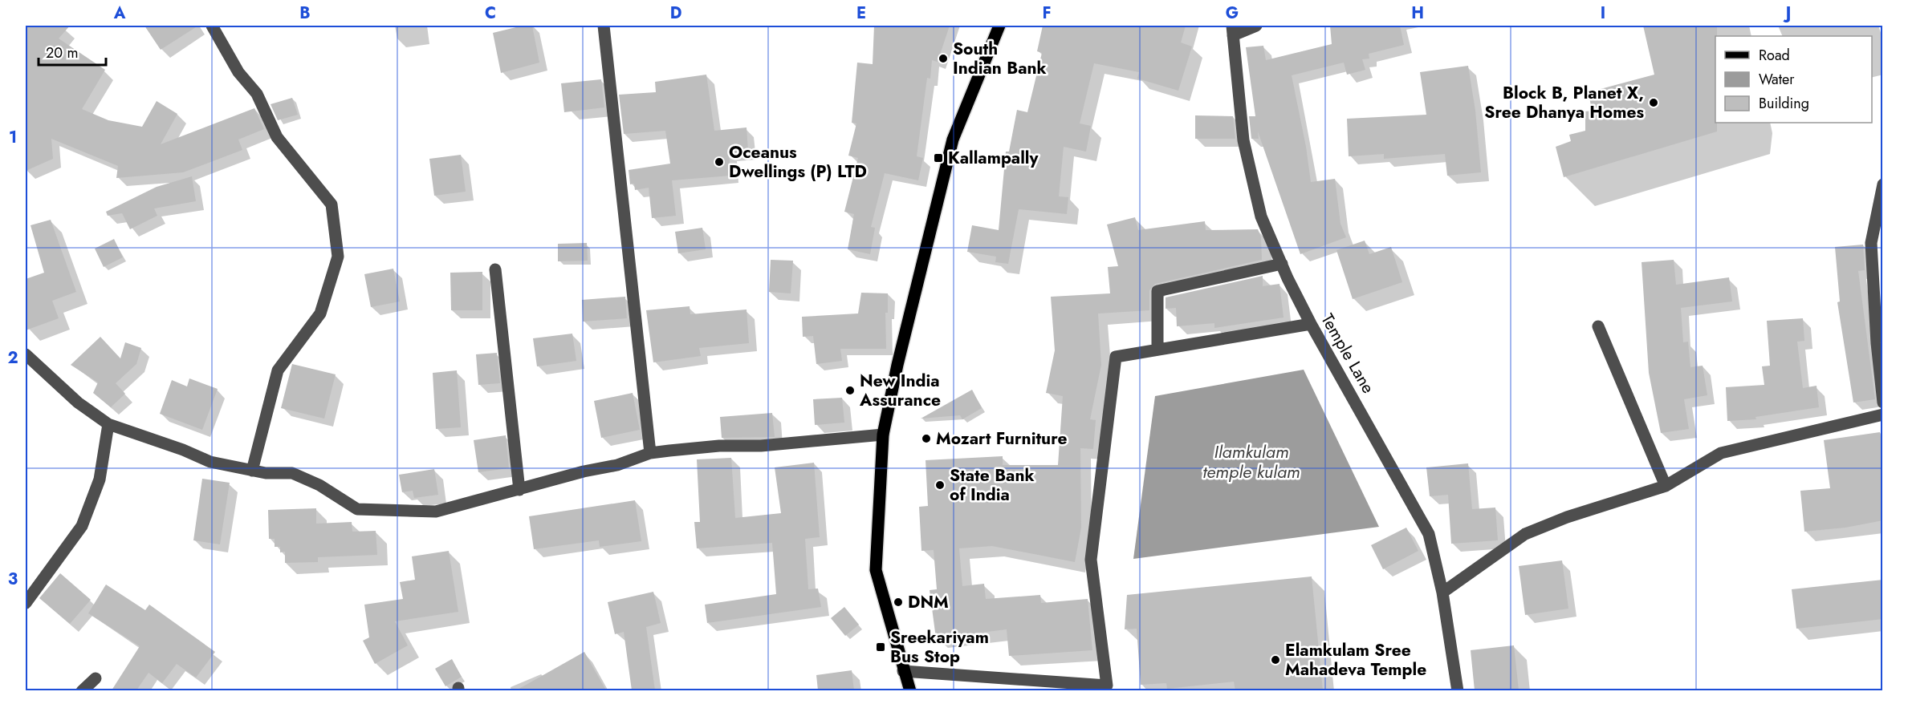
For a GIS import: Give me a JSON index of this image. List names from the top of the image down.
{
  "streets": {
    "street": ["Temple Lane"]
  },
  "water": ["Ilamkulam temple kulam"],
  "places": {
    "other": [
      "South Indian Bank",
      "Block B, Planet X, Sree Dhanya Homes",
      "Oceanus Dwellings (P) LTD",
      "New India Assurance",
      "Mozart Furniture",
      "State Bank of India",
      "DNM",
      "Elamkulam Sree Mahadeva Temple"
    ],
    "transit": ["Kallampally", "Sreekariyam Bus Stop"]
  },
  "legend": ["Road", "Water", "Building"],
  "scale_bar": "20 m",
  "grid": {
    "columns": [
      "A",
      "B",
      "C",
      "D",
      "E",
      "F",
      "G",
      "H",
      "I",
      "J"
    ],
    "rows": ["1", "2", "3"]
  }
}
